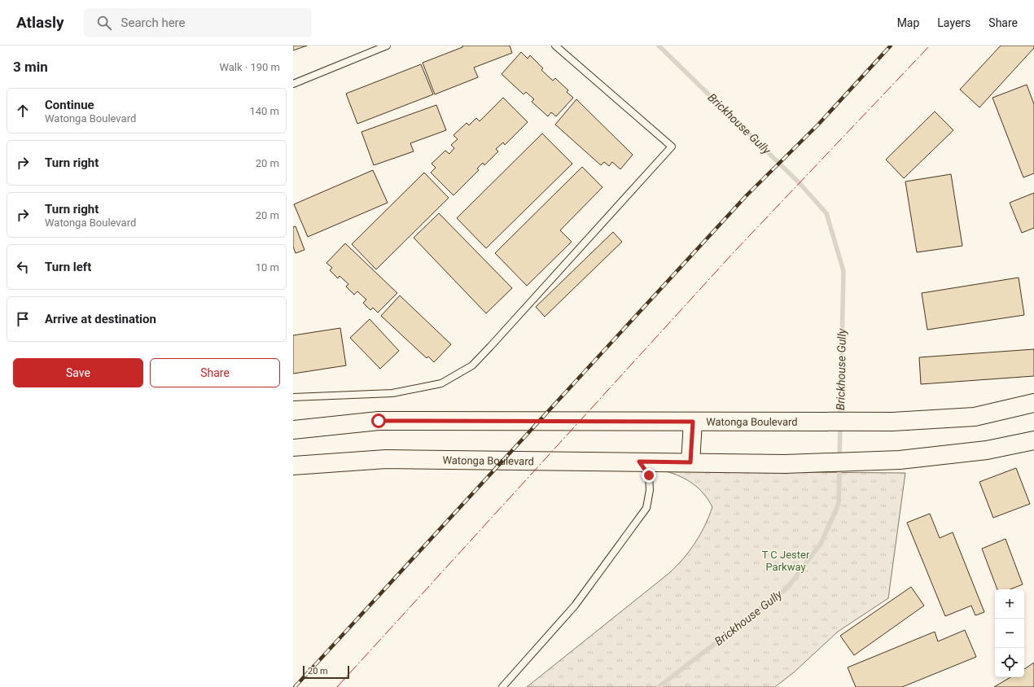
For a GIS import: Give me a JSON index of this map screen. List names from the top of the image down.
{
  "streets": {
    "main road": ["Watonga Boulevard"]
  },
  "water": ["Brickhouse Gully"],
  "parks": ["T C Jester Parkway"],
  "scale_bar": "20 m",
  "page": {
    "header": "Atlasly",
    "search": "Search here",
    "nav": ["Map", "Layers", "Share"],
    "heading": ["3 min", "Walk · 190 m"],
    "list": [
      ["Continue", "Watonga Boulevard", "140 m"],
      ["Turn right", "20 m"],
      ["Turn right", "Watonga Boulevard", "20 m"],
      ["Turn left", "10 m"],
      "Arrive at destination"
    ],
    "buttons": ["Save", "Share"],
    "map_buttons": ["+", "−"],
    "scale": "20 m"
  }
}
